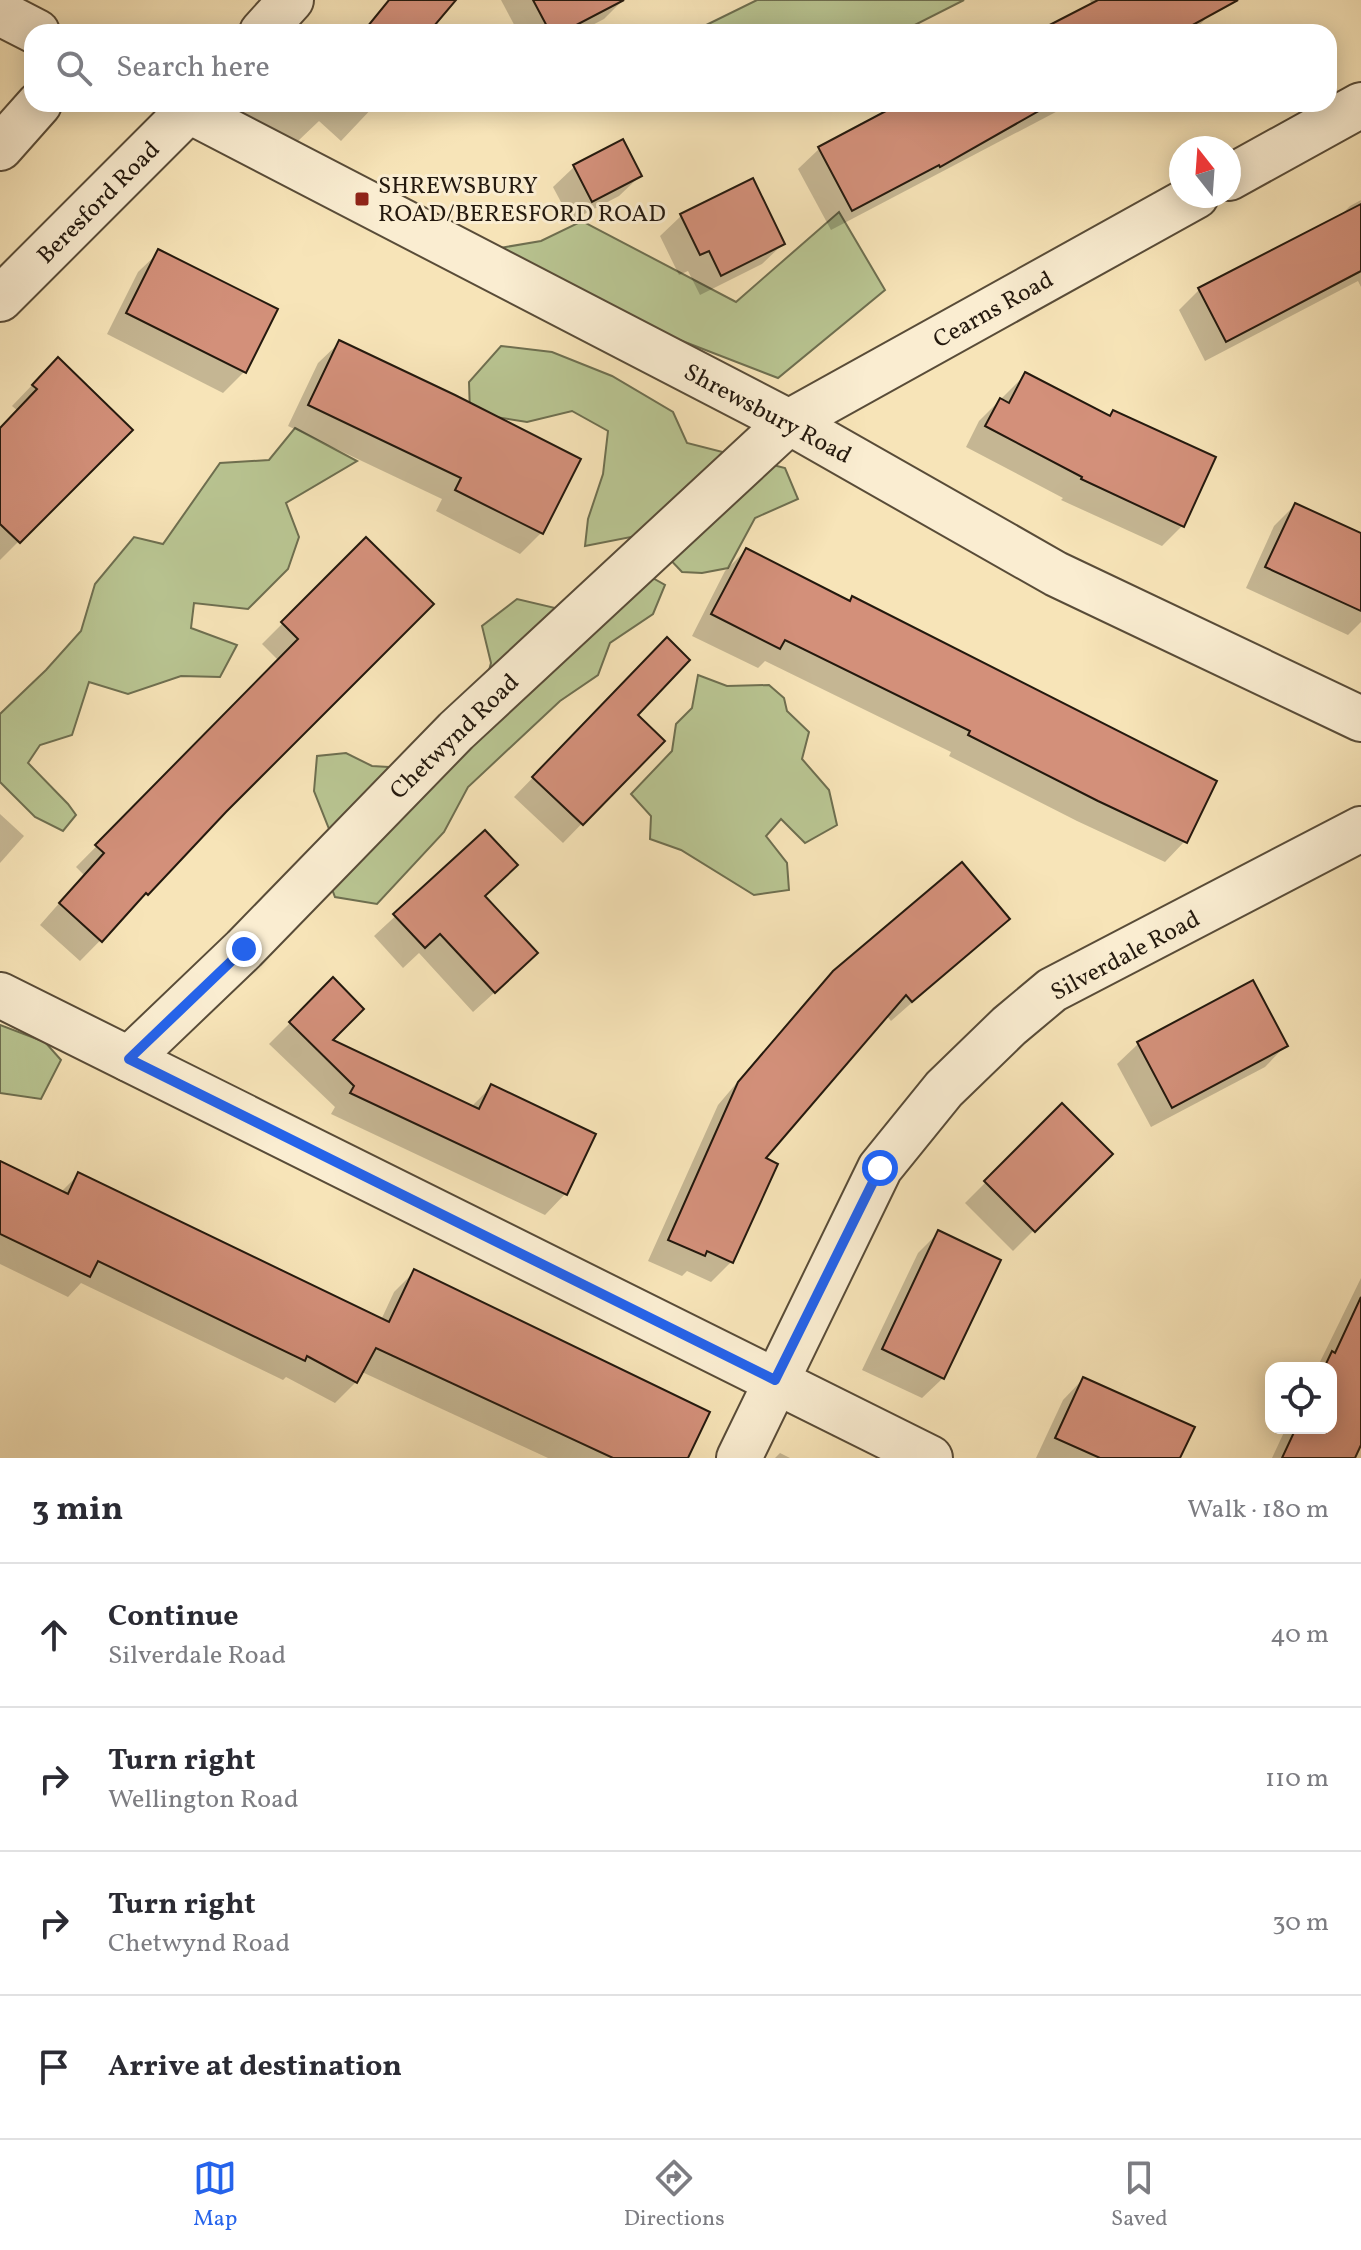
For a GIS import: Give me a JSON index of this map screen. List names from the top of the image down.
{
  "streets": {
    "street": [
      "Beresford Road",
      "Cearns Road",
      "Shrewsbury Road",
      "Chetwynd Road",
      "Silverdale Road"
    ]
  },
  "crossings": [
    ["Cearns Road", "Shrewsbury Road"],
    ["Cearns Road", "Chetwynd Road"],
    ["Shrewsbury Road", "Chetwynd Road"]
  ],
  "places": {
    "transit": ["SHREWSBURY ROAD/BERESFORD ROAD"]
  },
  "north": "top",
  "page": {
    "search": "Search here",
    "heading": ["3 min", "Walk · 180 m"],
    "list": [
      ["Continue", "Silverdale Road", "40 m"],
      ["Turn right", "Wellington Road", "110 m"],
      ["Turn right", "Chetwynd Road", "30 m"],
      "Arrive at destination"
    ],
    "nav": ["Map", "Directions", "Saved"]
  }
}
